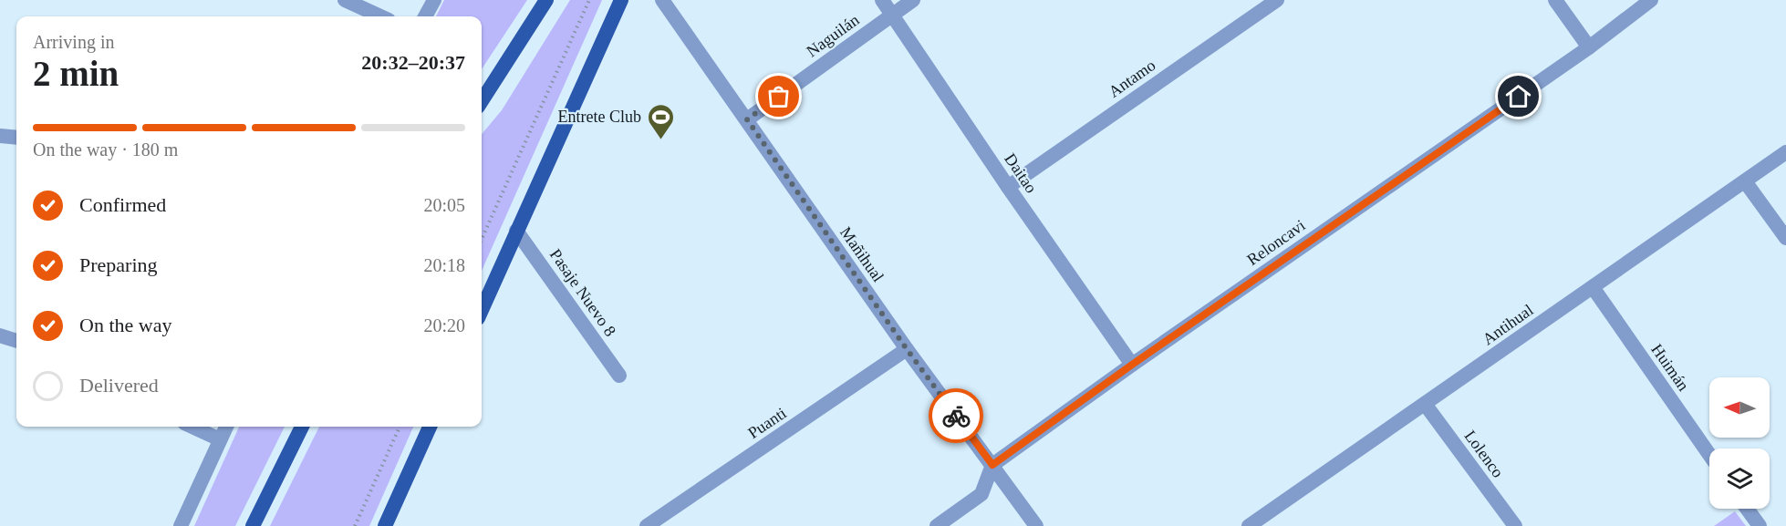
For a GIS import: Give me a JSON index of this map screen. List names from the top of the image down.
{
  "streets": {
    "street": [
      "Naguilán",
      "Antamo",
      "Daitao",
      "Reloncavi",
      "Mañihual",
      "Pasaje Nuevo 8",
      "Antihual",
      "Huimán",
      "Puanti",
      "Lolenco"
    ]
  },
  "crossings": [
    ["Naguilán", "Daitao"],
    ["Naguilán", "Mañihual"],
    ["Antamo", "Daitao"],
    ["Daitao", "Reloncavi"],
    ["Reloncavi", "Mañihual"],
    ["Mañihual", "Puanti"],
    ["Antihual", "Huimán"],
    ["Antihual", "Lolenco"]
  ],
  "places": {
    "sports": ["Entrete Club"]
  },
  "north": "left",
  "page": {
    "heading": ["2 min", "Arriving in", "20:32–20:37"],
    "bar": "On the way · 180 m",
    "list": [
      ["Confirmed", "20:05"],
      ["Preparing", "20:18"],
      ["On the way", "20:20"],
      "Delivered"
    ]
  }
}
